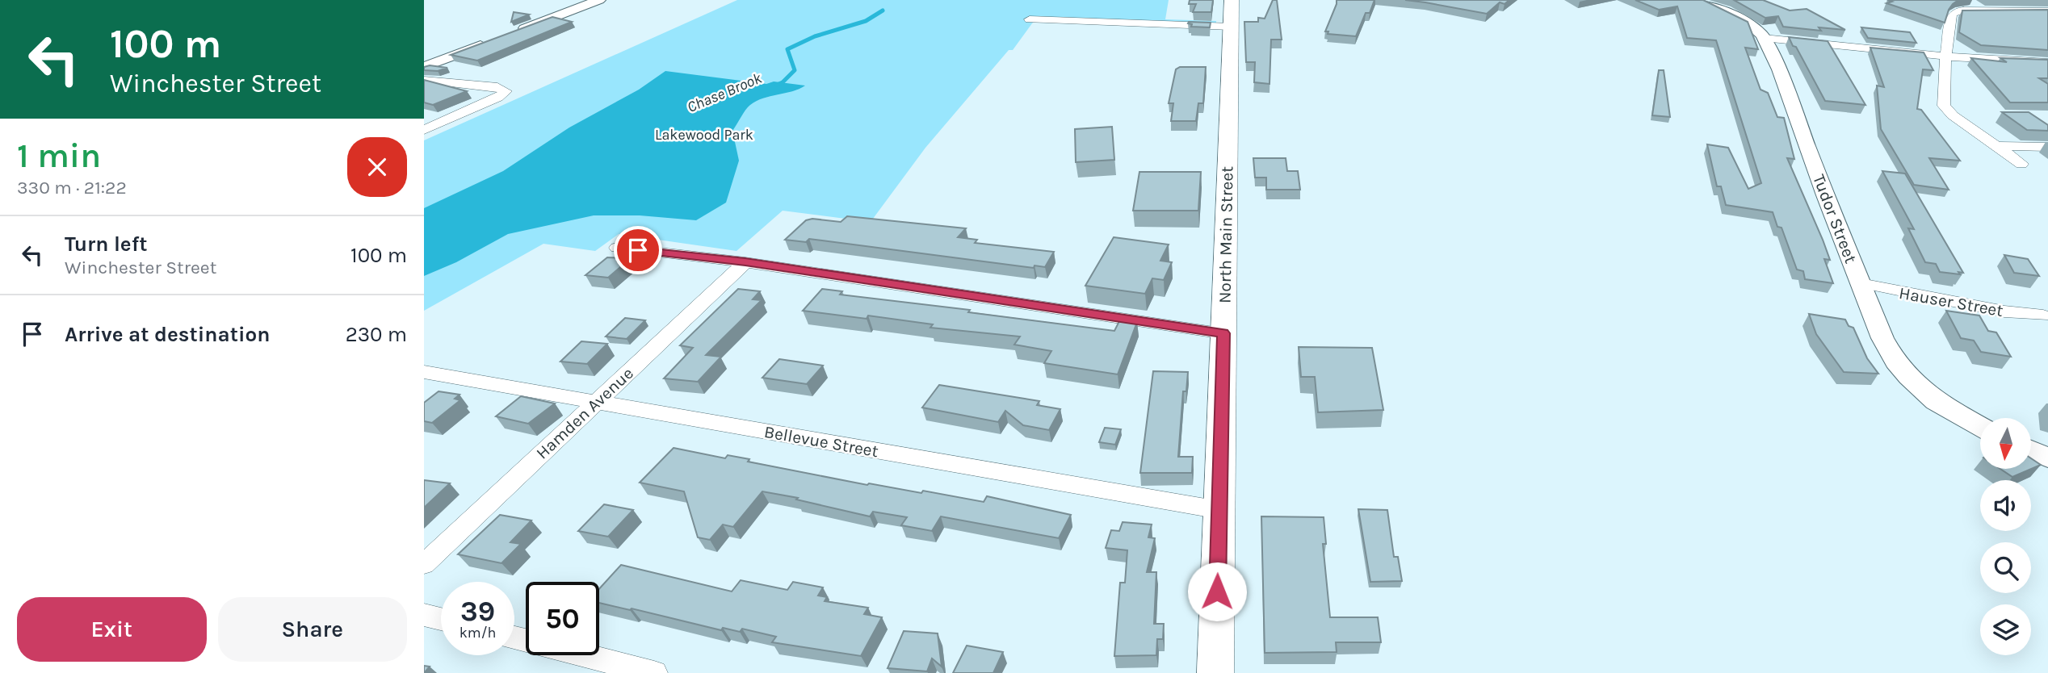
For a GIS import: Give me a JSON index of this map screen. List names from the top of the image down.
{
  "streets": {
    "main road": ["North Main Street"],
    "street": [
      "Tudor Street",
      "Hauser Street",
      "Hamden Avenue",
      "Bellevue Street"
    ]
  },
  "crossings": [
    ["Tudor Street", "Hauser Street"],
    ["North Main Street", "Bellevue Street"],
    ["Hamden Avenue", "Bellevue Street"]
  ],
  "water": ["Chase Brook"],
  "parks": ["Lakewood Park"],
  "north": "bottom",
  "page": {
    "turn": ["100 m", "Winchester Street"],
    "heading": ["1 min", "330 m · 21:22"],
    "list": [
      {
        "name": "Turn left",
        "note": "Winchester Street",
        "value": "100 m"
      },
      {
        "name": "Arrive at destination",
        "value": "230 m"
      }
    ],
    "speed": "39 km/h",
    "limit": "50",
    "buttons": ["Exit", "Share"]
  }
}
